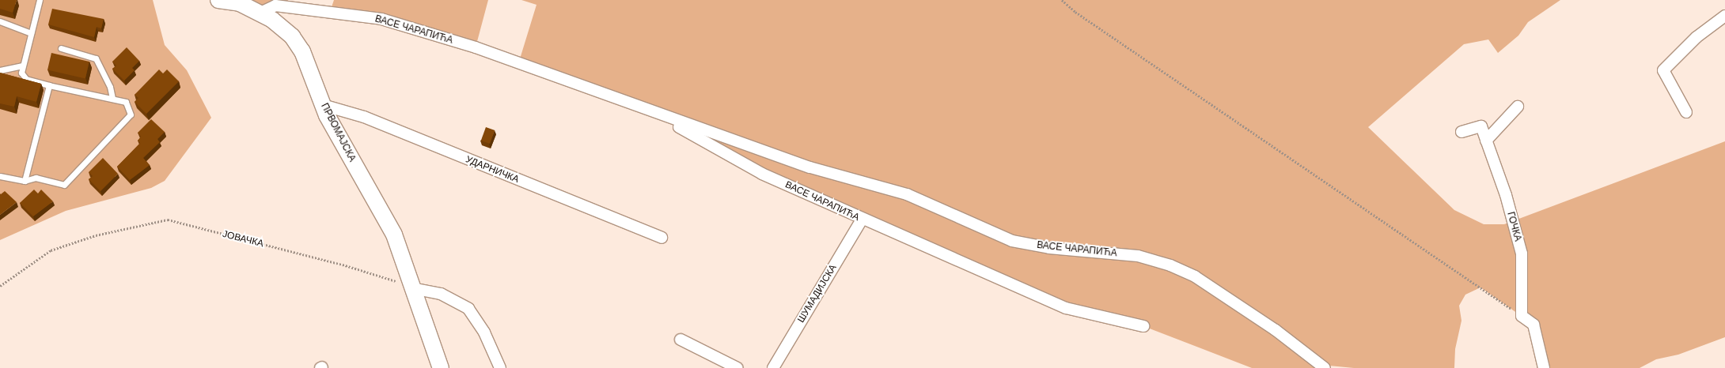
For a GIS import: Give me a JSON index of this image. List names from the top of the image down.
{
  "streets": {
    "main road": ["ПРВОМАЈСКА"],
    "street": [
      "ВАСЕ ЧАРАПИЋА",
      "УДАРНИЧКА",
      "ГОЧКА",
      "ШУМАДИЈСКА"
    ],
    "path": ["ЈОВАЧКА"]
  },
  "crossings": [
    ["ВАСЕ ЧАРАПИЋА", "ПРВОМАЈСКА"],
    ["ВАСЕ ЧАРАПИЋА", "ШУМАДИЈСКА"],
    ["ПРВОМАЈСКА", "УДАРНИЧКА"],
    ["ПРВОМАЈСКА", "ЈОВАЧКА"]
  ]
}
